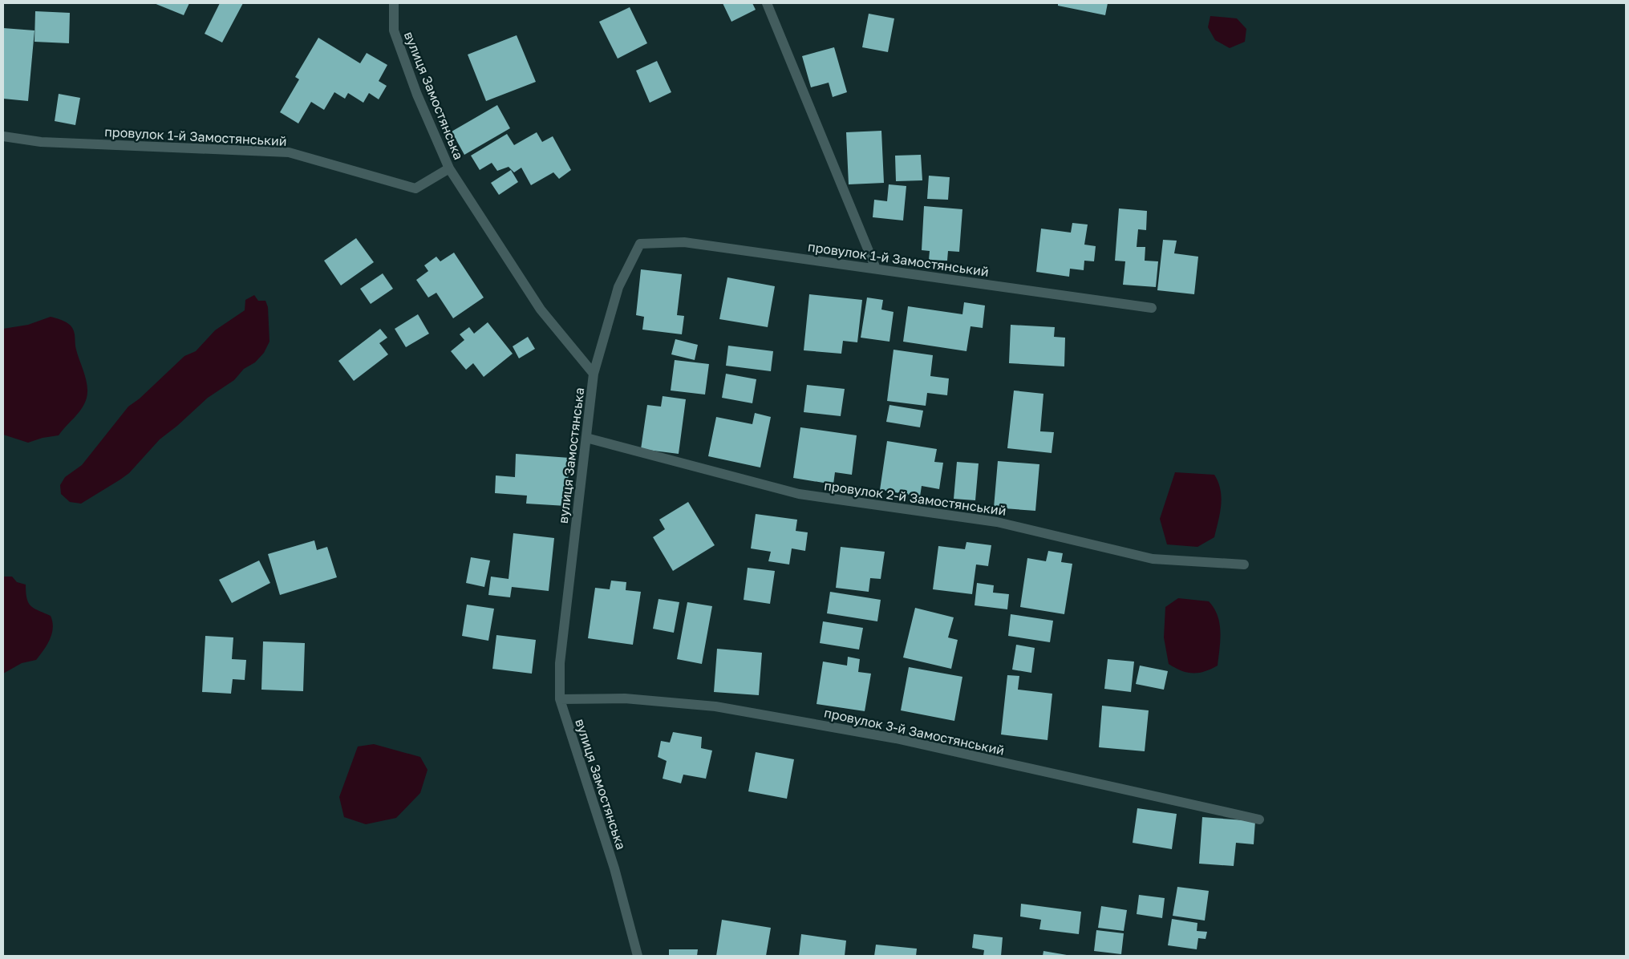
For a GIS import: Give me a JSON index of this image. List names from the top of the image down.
{
  "streets": {
    "street": [
      "вулиця Замостянська",
      "провулок 1-й Замостянський",
      "провулок 2-й Замостянський",
      "провулок 3-й Замостянський"
    ]
  },
  "crossings": [
    ["вулиця Замостянська", "провулок 1-й Замостянський"],
    ["вулиця Замостянська", "провулок 2-й Замостянський"],
    ["вулиця Замостянська", "провулок 3-й Замостянський"]
  ]
}
